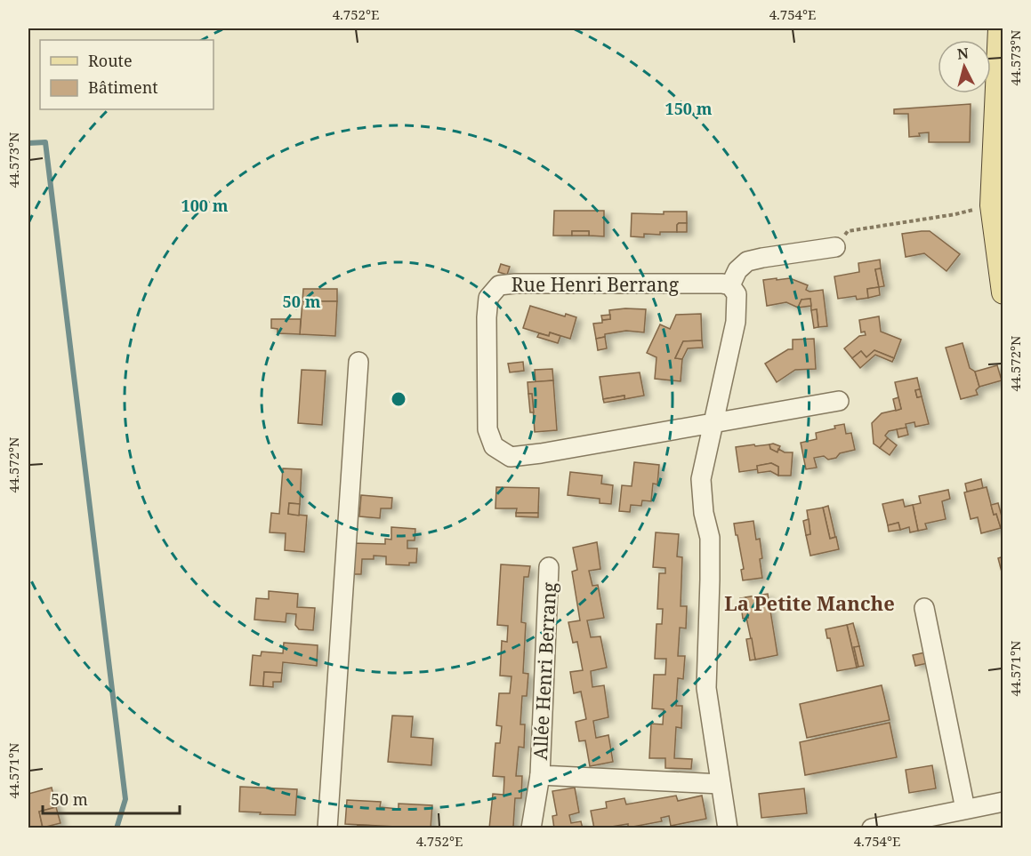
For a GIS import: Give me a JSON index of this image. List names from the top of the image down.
{
  "streets": {
    "street": ["Rue Henri Berrang", "Allée Henri Berrang"]
  },
  "districts": ["La Petite Manche"],
  "legend": ["Route", "Bâtiment"],
  "scale_bar": "50 m",
  "north": "top",
  "coordinates": [
    "4.752°E",
    "4.754°E",
    "44.573°N",
    "44.572°N",
    "44.571°N"
  ],
  "rings": ["150 m", "100 m", "50 m"]
}
